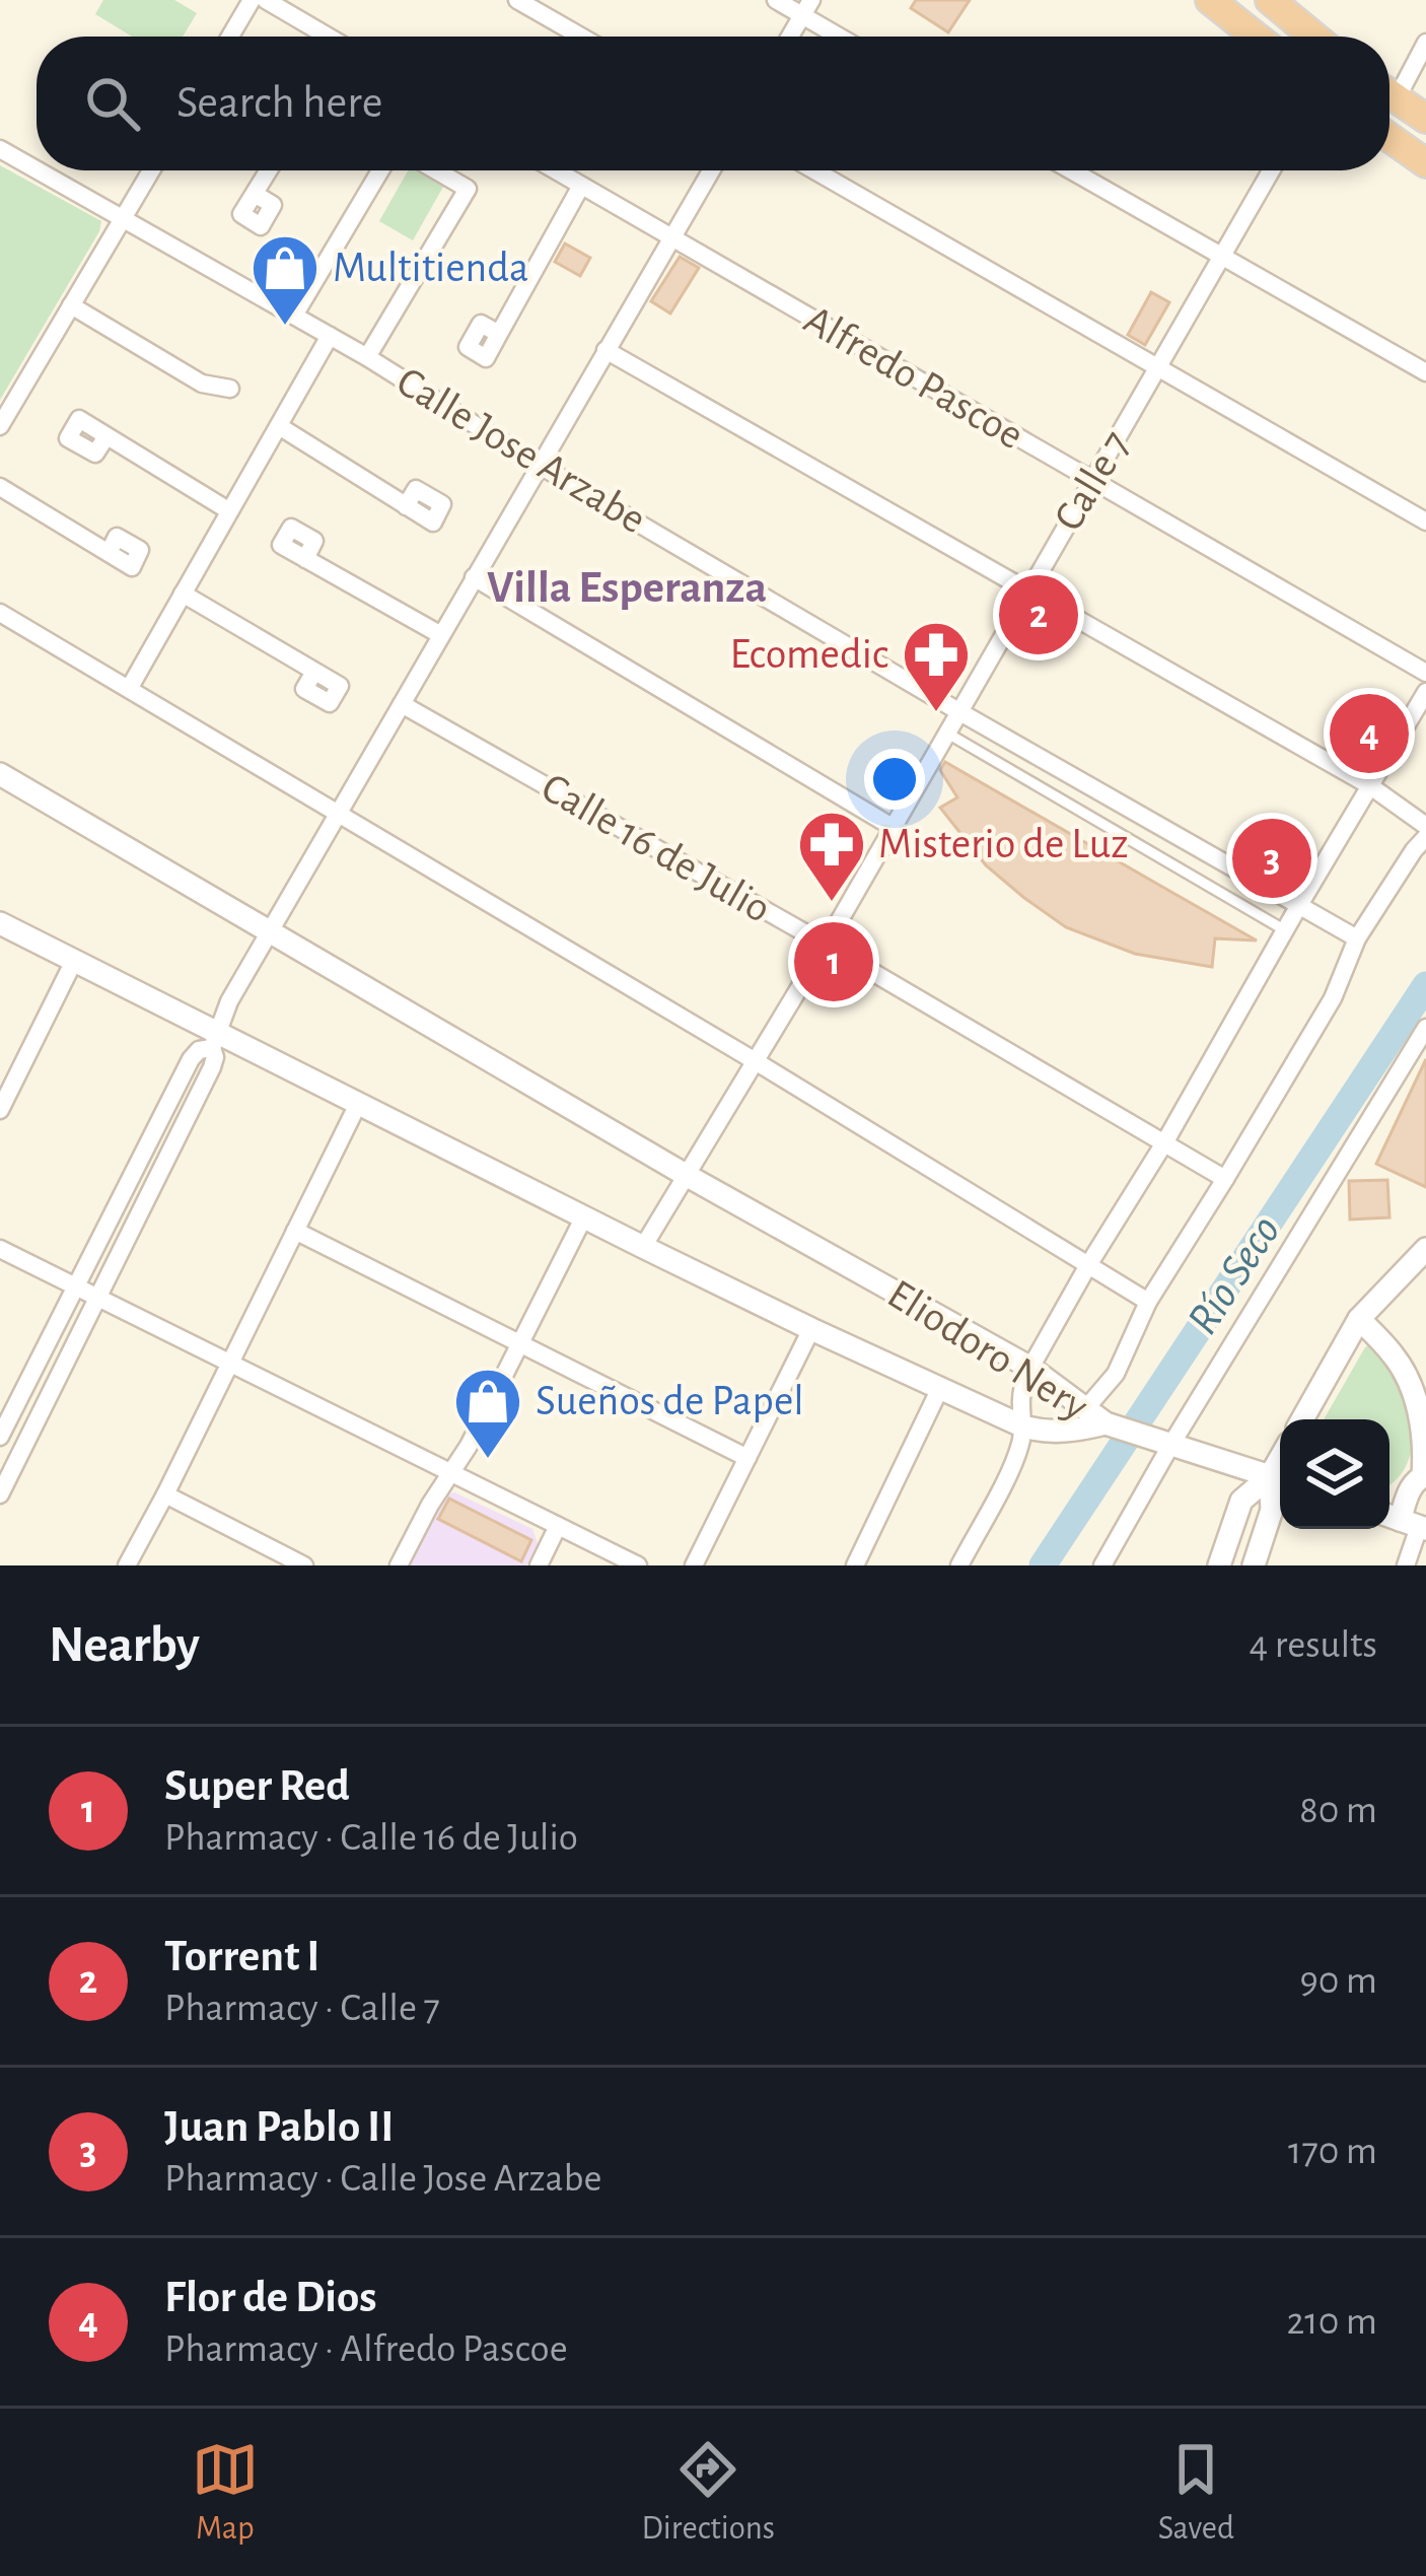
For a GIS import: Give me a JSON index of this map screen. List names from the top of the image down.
{
  "streets": {
    "street": [
      "Alfredo Pascoe",
      "Calle Jose Arzabe",
      "Calle 7",
      "Calle 16 de Julio",
      "Eliodoro Nery"
    ]
  },
  "crossings": [
    ["Alfredo Pascoe", "Calle 7"],
    ["Calle Jose Arzabe", "Calle 7"],
    ["Calle 7", "Calle 16 de Julio"],
    ["Calle 7", "Eliodoro Nery"]
  ],
  "districts": ["Villa Esperanza"],
  "water": ["Río Seco"],
  "places": {
    "shop": ["Multitienda", "Sueños de Papel"],
    "pharmacy": ["Ecomedic", "Misterio de Luz"]
  },
  "page": {
    "search": "Search here",
    "pins": [
      "2",
      "4",
      "3",
      "1"
    ],
    "heading": ["Nearby", "4 results"],
    "list": [
      {
        "mark": "1",
        "name": "Super Red",
        "note": "Pharmacy · Calle 16 de Julio",
        "value": "80 m"
      },
      {
        "mark": "2",
        "name": "Torrent I",
        "note": "Pharmacy · Calle 7",
        "value": "90 m"
      },
      {
        "mark": "3",
        "name": "Juan Pablo II",
        "note": "Pharmacy · Calle Jose Arzabe",
        "value": "170 m"
      },
      {
        "mark": "4",
        "name": "Flor de Dios",
        "note": "Pharmacy · Alfredo Pascoe",
        "value": "210 m"
      }
    ],
    "nav": ["Map", "Directions", "Saved"]
  }
}
